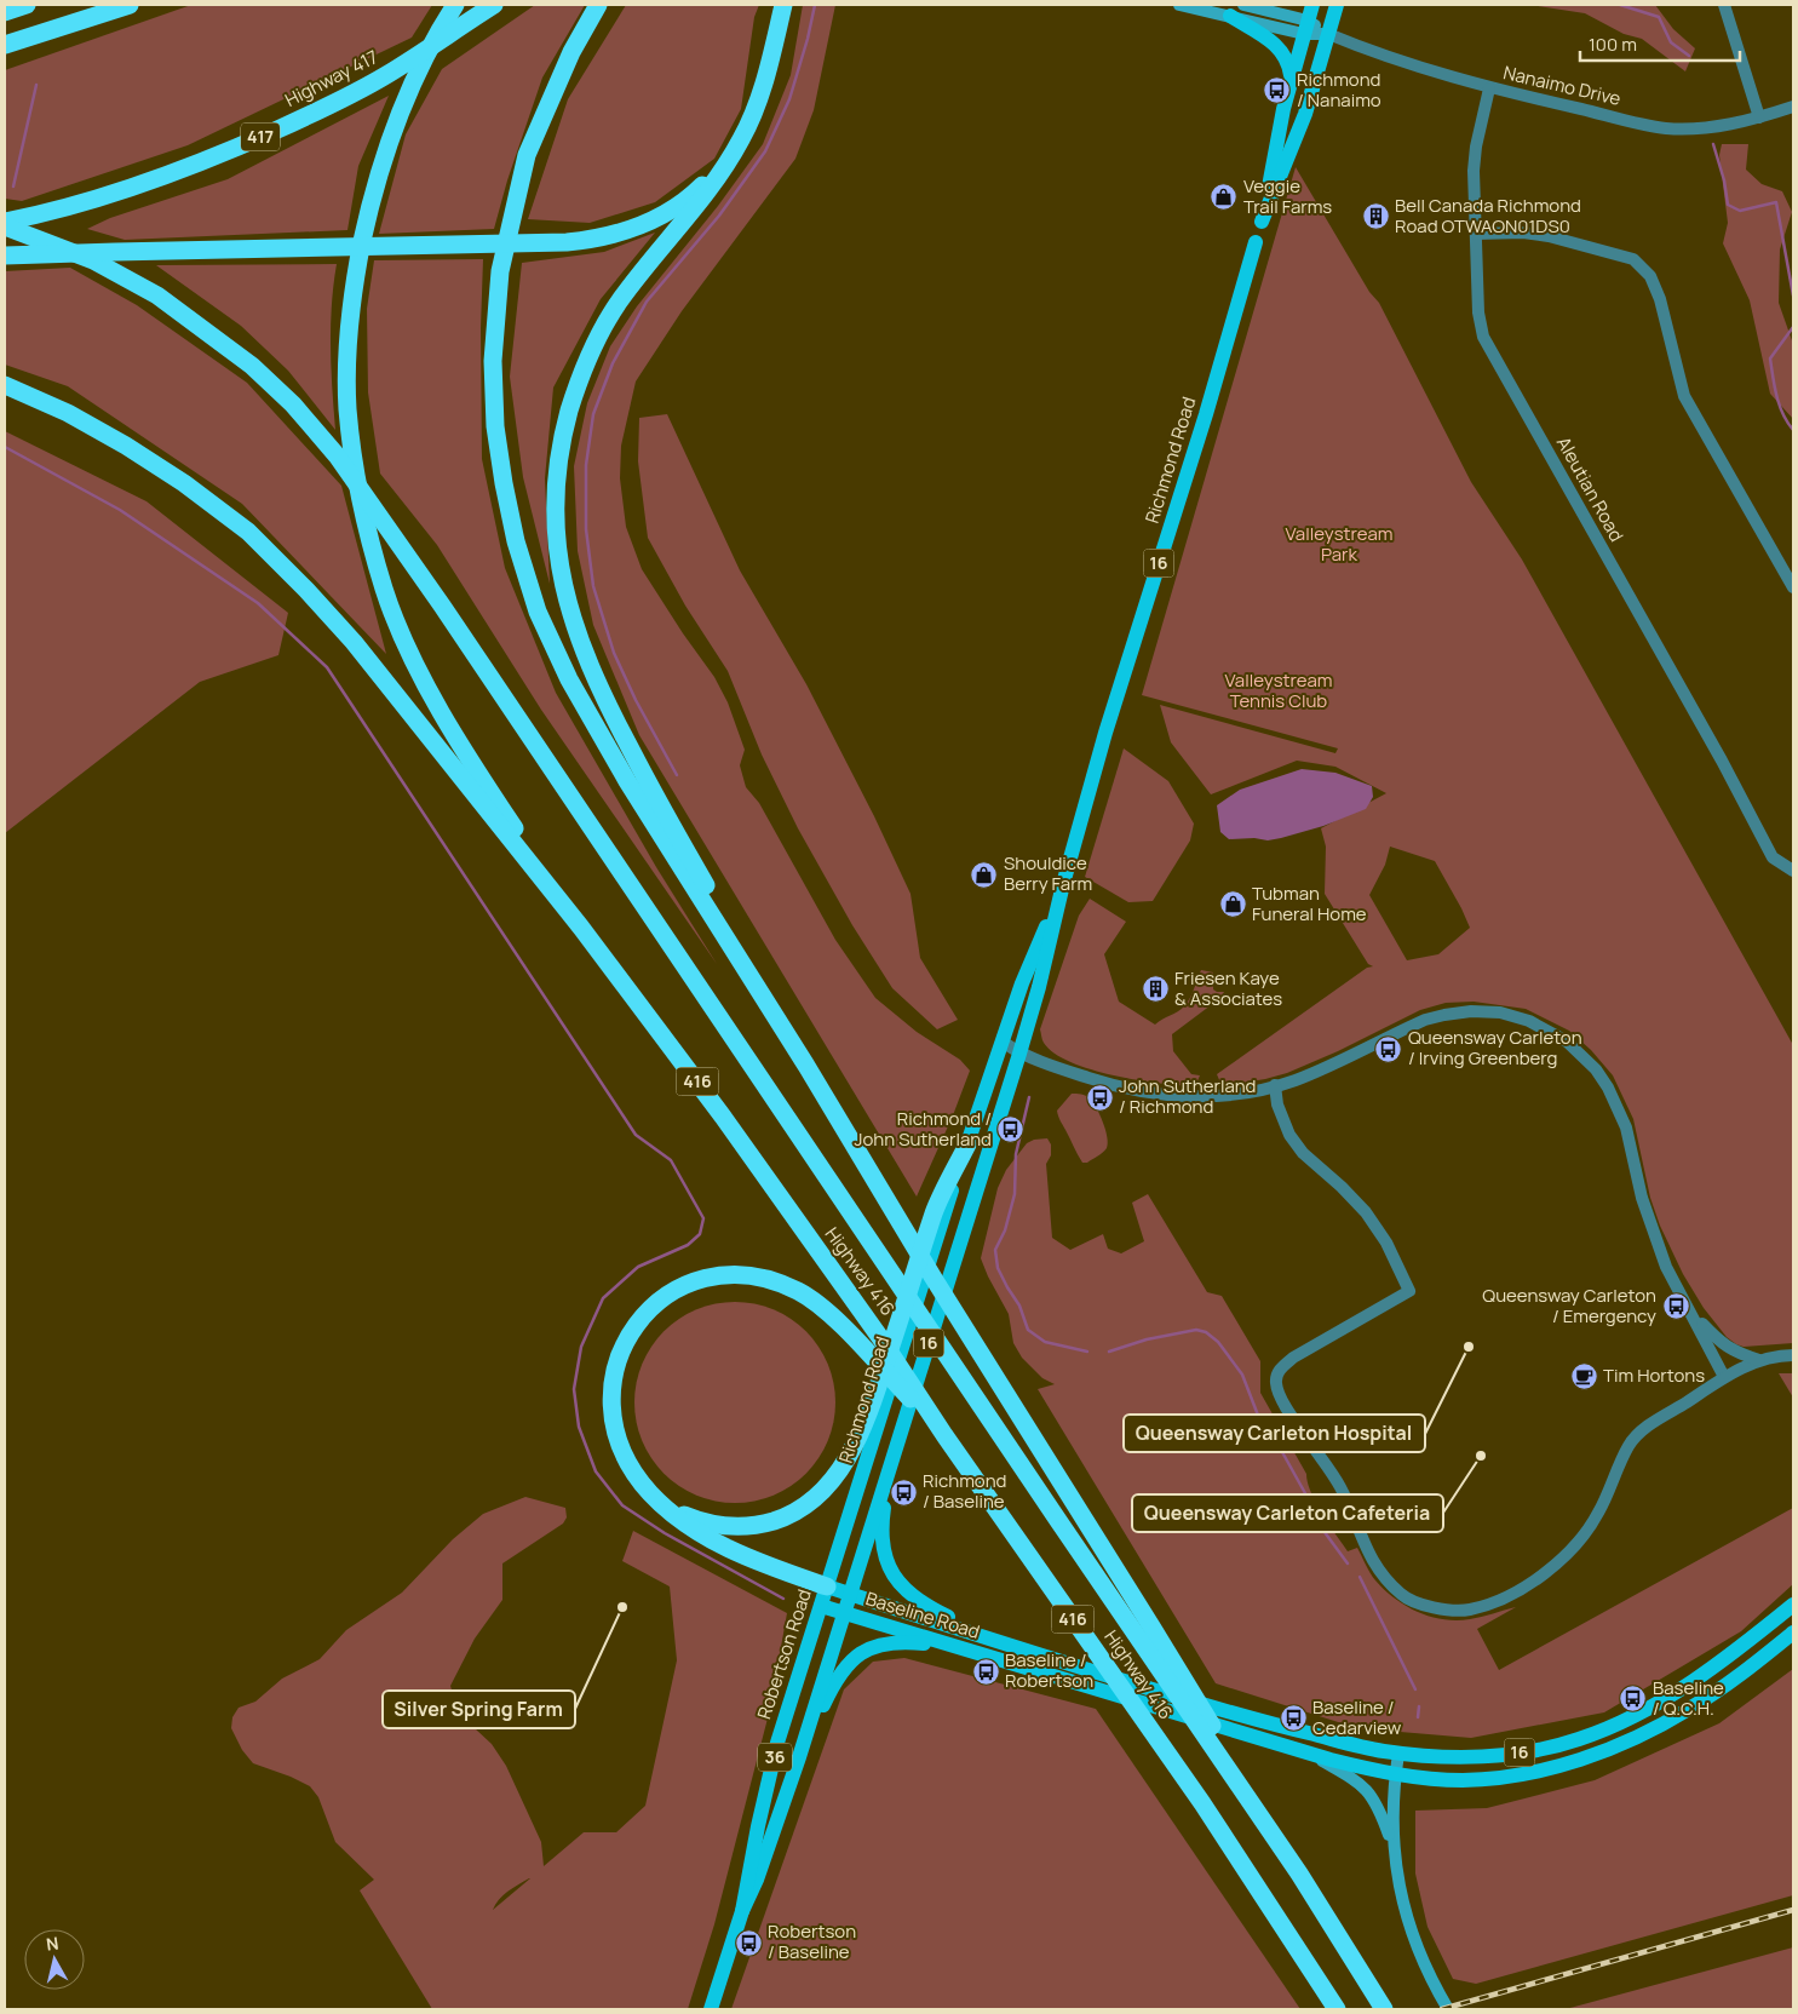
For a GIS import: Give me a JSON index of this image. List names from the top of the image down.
{
  "streets": {
    "highway": [
      "Highway 417",
      "417",
      "416",
      "Highway 416"
    ],
    "main road": [
      "Richmond Road",
      "16",
      "Baseline Road",
      "Robertson Road",
      "36"
    ],
    "street": ["Nanaimo Drive", "Aleutian Road"]
  },
  "crossings": [
    ["Nanaimo Drive", "Richmond Road"],
    ["Nanaimo Drive", "Aleutian Road"],
    ["Richmond Road", "Baseline Road"],
    ["Richmond Road", "Robertson Road"],
    ["Baseline Road", "Robertson Road"]
  ],
  "parks": ["Valleystream Park", "Valleystream Tennis Club"],
  "places": {
    "bus stop": [
      "Richmond / Nanaimo",
      "Queensway Carleton / Irving Greenberg",
      "John Sutherland / Richmond",
      "Richmond / John Sutherland",
      "Queensway Carleton / Emergency",
      "Richmond / Baseline",
      "Baseline / Robertson",
      "Baseline / Q.C.H.",
      "Baseline / Cedarview",
      "Robertson / Baseline"
    ],
    "shop": ["Veggie Trail Farms", "Shouldice Berry Farm", "Tubman Funeral Home"],
    "building": ["Bell Canada Richmond Road OTWAON01DS0", "Friesen Kaye & Associates"],
    "other": ["Queensway Carleton Hospital", "Queensway Carleton Cafeteria", "Silver Spring Farm"],
    "cafe": ["Tim Hortons"]
  },
  "scale_bar": "100 m",
  "north": "top"
}
